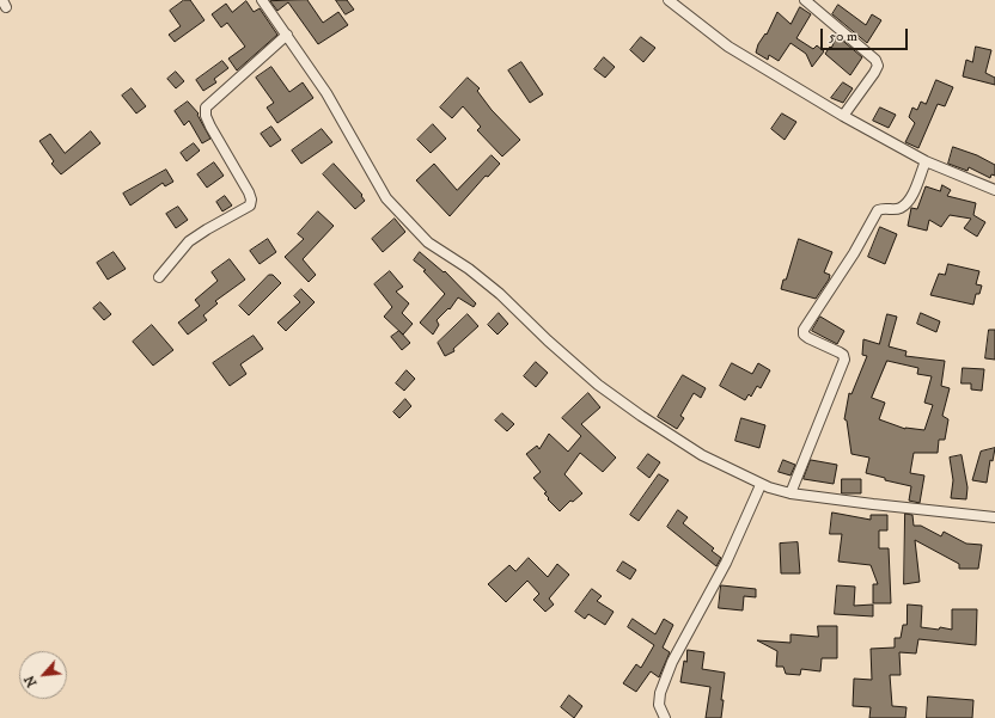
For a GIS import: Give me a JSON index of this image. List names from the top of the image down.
{
  "scale_bar": "50 m",
  "north": "bottom left"
}
